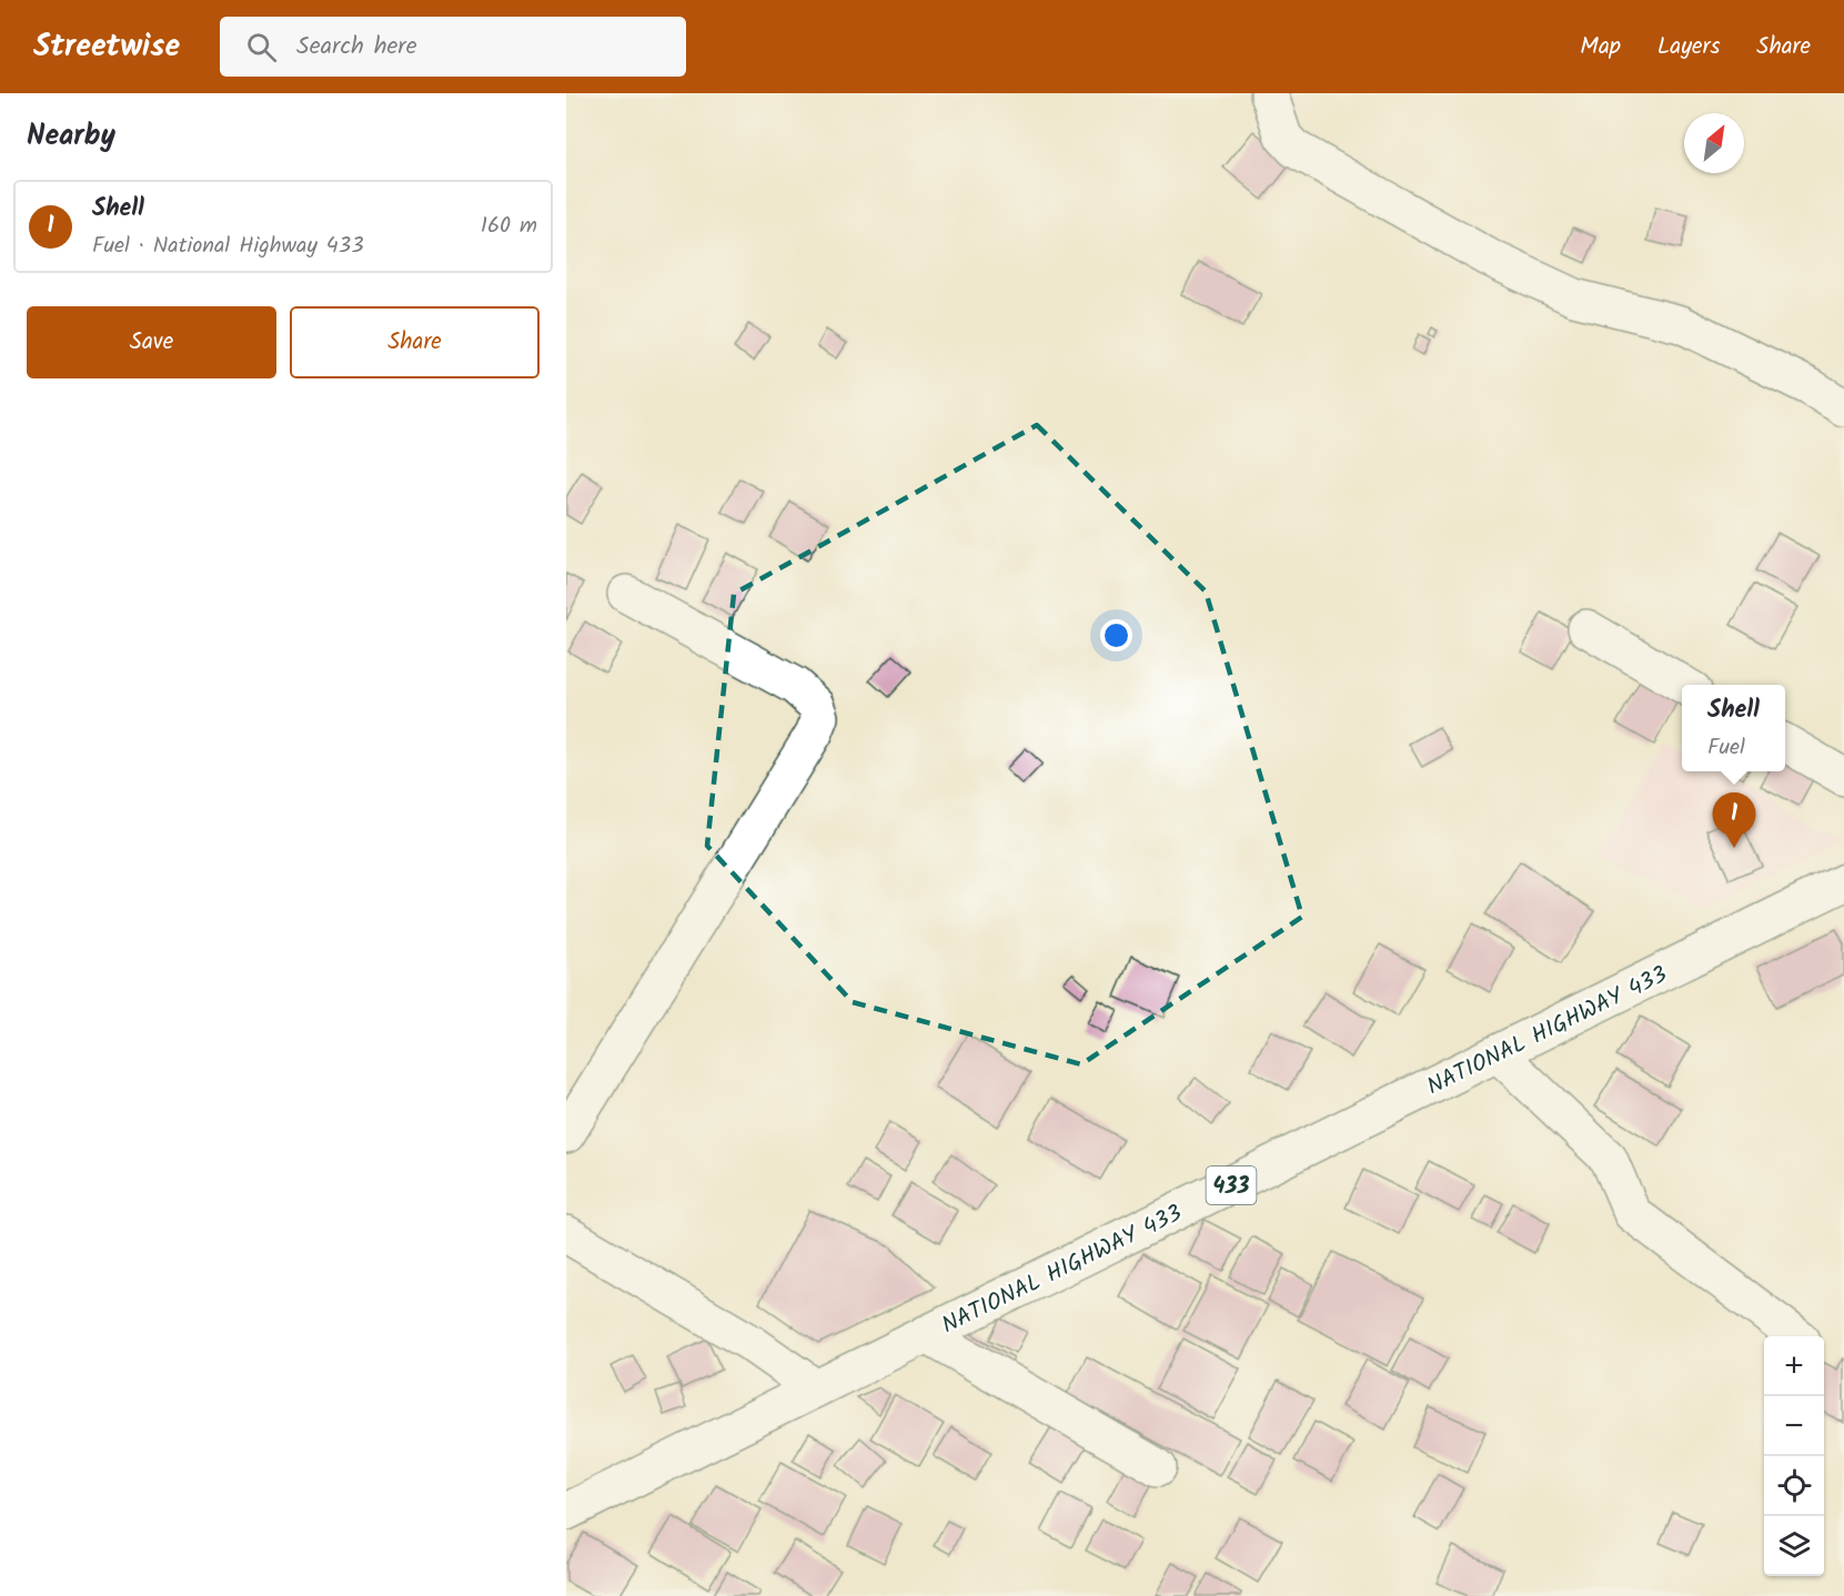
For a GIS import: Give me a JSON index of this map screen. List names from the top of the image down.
{
  "streets": {
    "street": ["NATIONAL HIGHWAY 433", "433"]
  },
  "north": "top right",
  "page": {
    "header": "Streetwise",
    "search": "Search here",
    "nav": ["Map", "Layers", "Share"],
    "heading": "Nearby",
    "list": [
      {
        "mark": "1",
        "name": "Shell",
        "note": "Fuel · National Highway 433",
        "value": "160 m"
      }
    ],
    "buttons": ["Save", "Share"],
    "popup": ["Shell", "Fuel"],
    "pins": "1",
    "map_buttons": ["+", "−"]
  }
}
